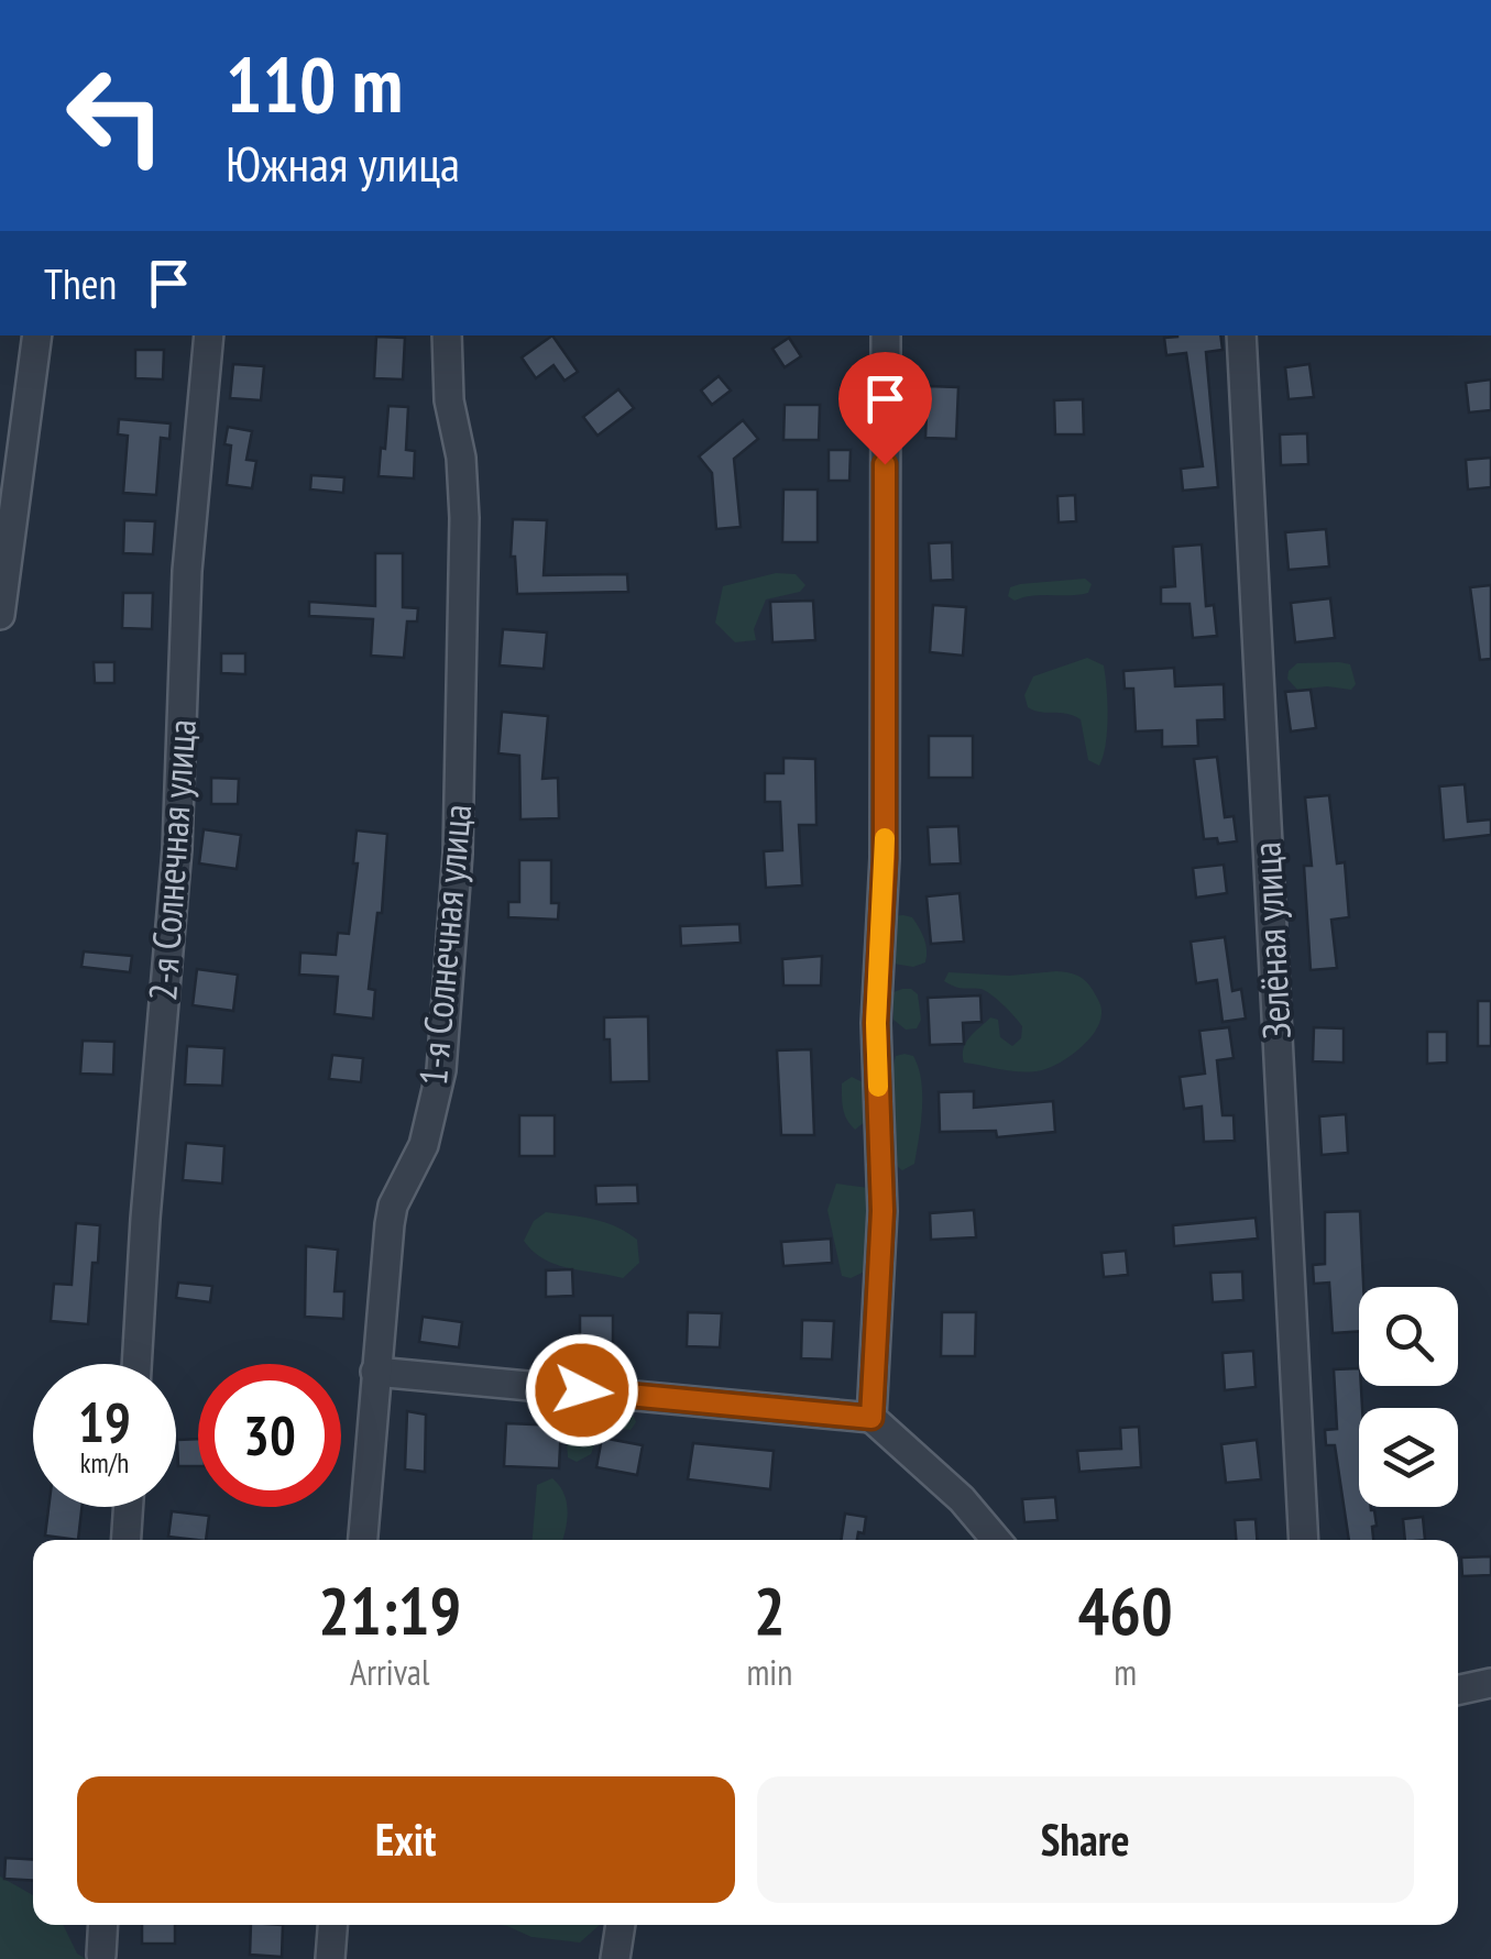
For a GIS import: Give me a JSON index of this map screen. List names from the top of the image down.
{
  "streets": {
    "street": ["2-я Солнечная улица", "Зелёная улица", "1-я Солнечная улица"]
  },
  "page": {
    "turn": ["110 m", "Южная улица"],
    "then": "Then",
    "speed": "19 km/h",
    "limit": "30",
    "eta": [
      "21:19",
      "Arrival",
      "2",
      "min",
      "460",
      "m"
    ],
    "buttons": ["Exit", "Share"]
  }
}
